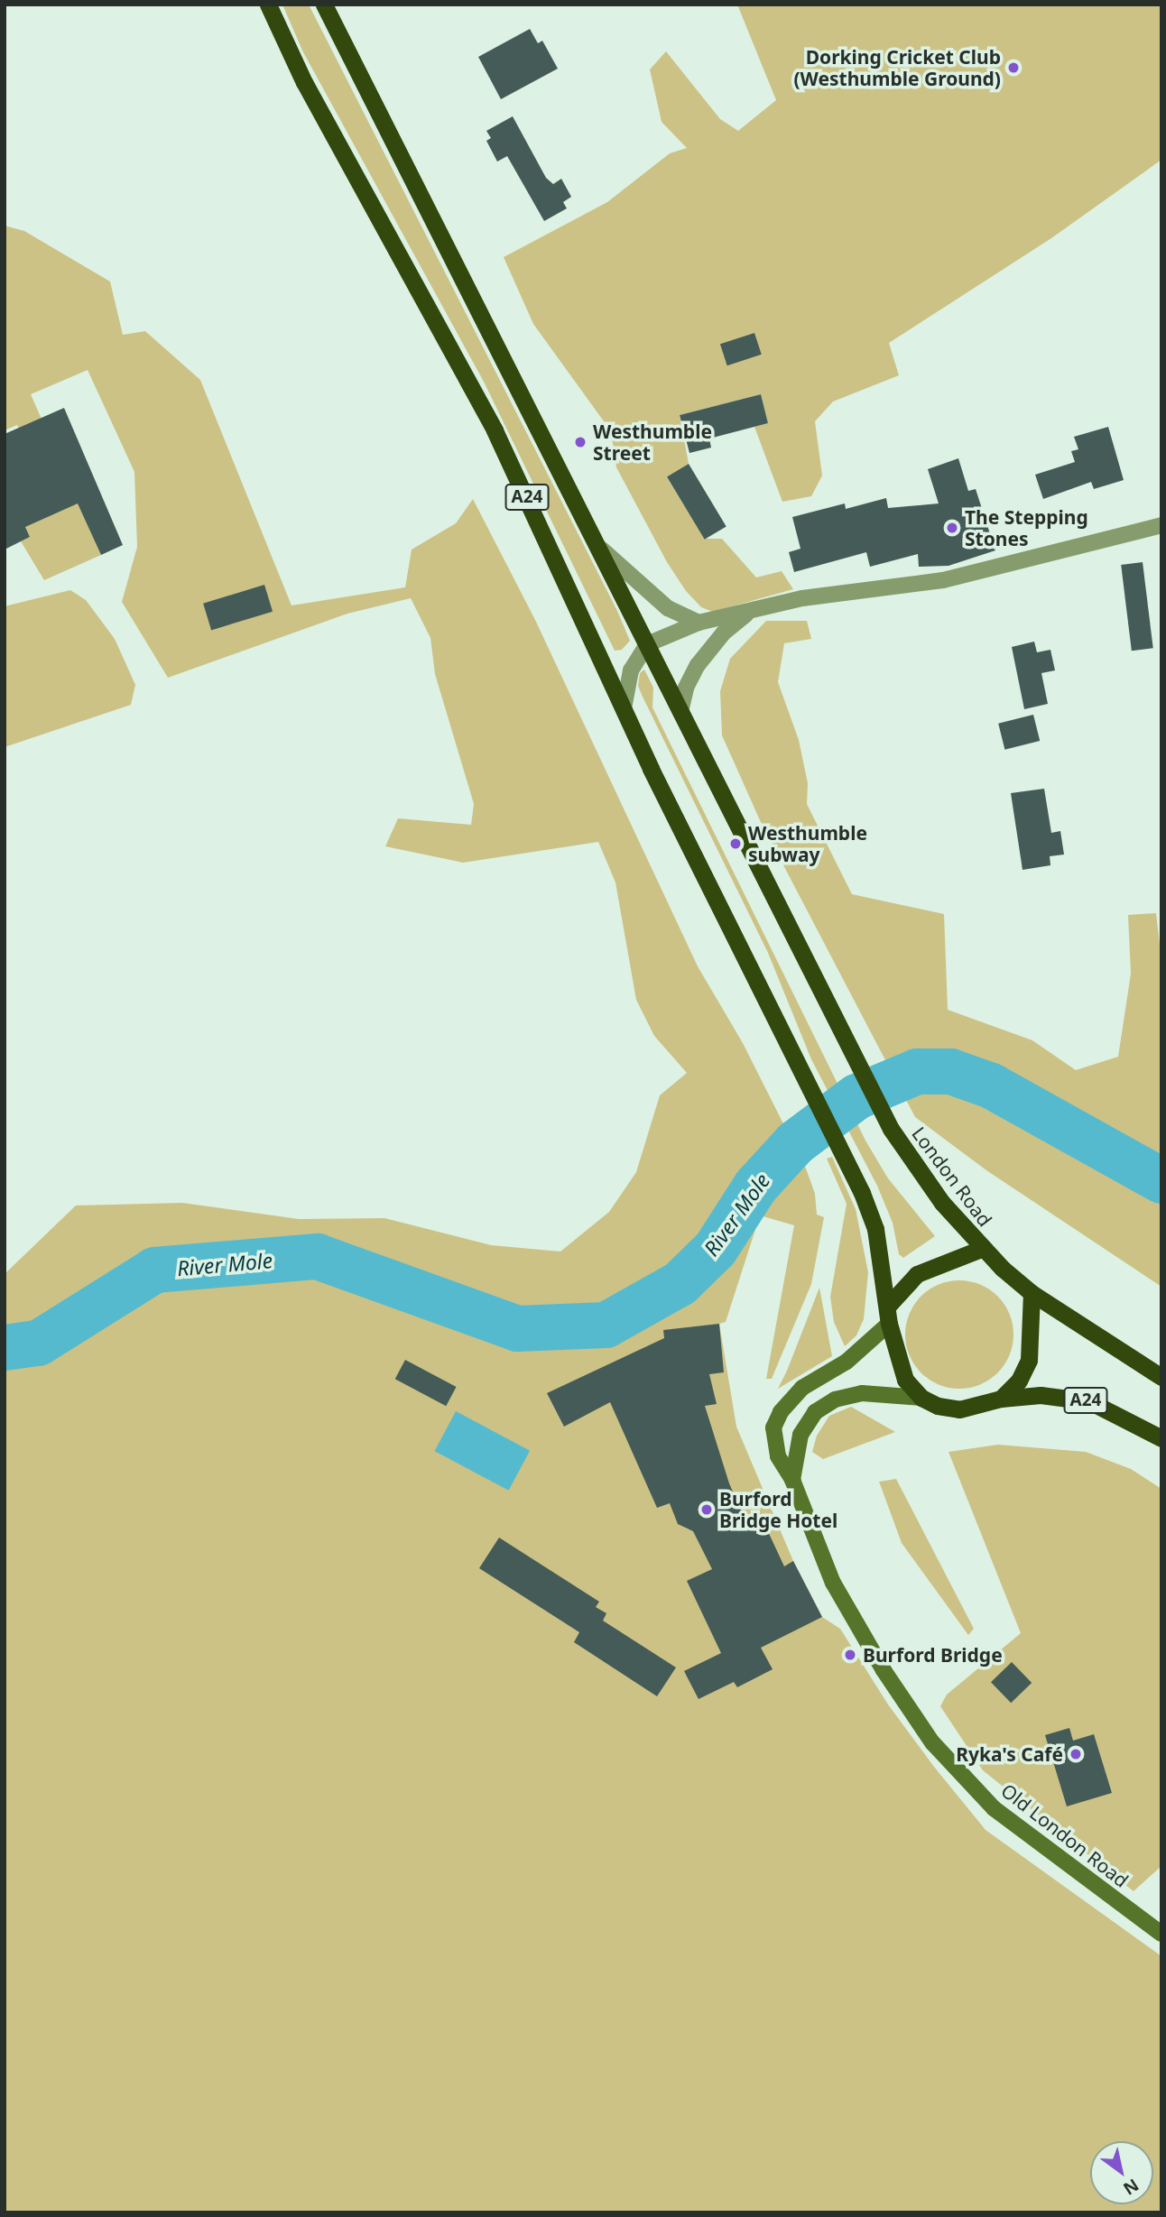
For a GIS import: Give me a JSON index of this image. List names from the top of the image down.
{
  "streets": {
    "highway": ["A24", "London Road"],
    "main road": ["Old London Road"]
  },
  "crossings": [
    ["A24", "London Road"]
  ],
  "water": ["River Mole"],
  "places": [
    "Dorking Cricket Club (Westhumble Ground)",
    "Westhumble Street",
    "The Stepping Stones",
    "Westhumble subway",
    "Burford Bridge Hotel",
    "Burford Bridge",
    "Ryka's Café"
  ],
  "north": "bottom right"
}
